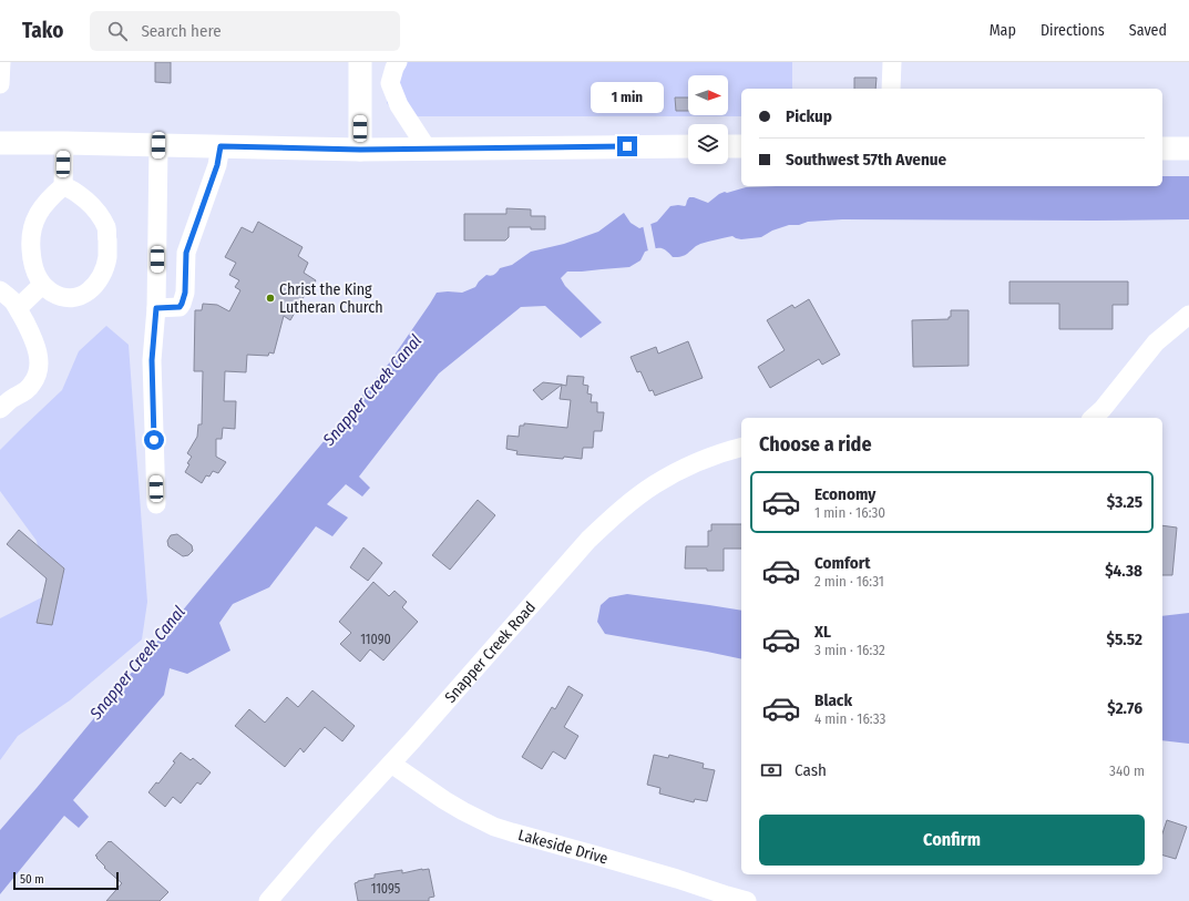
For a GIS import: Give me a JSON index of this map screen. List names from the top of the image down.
{
  "streets": {
    "street": ["Snapper Creek Road", "Lakeside Drive"]
  },
  "crossings": [
    ["Snapper Creek Road", "Lakeside Drive"]
  ],
  "water": ["Snapper Creek Canal"],
  "places": ["Christ the King Lutheran Church"],
  "house_numbers": ["11090", "11095"],
  "scale_bar": "50 m",
  "north": "right",
  "page": {
    "header": "Tako",
    "search": "Search here",
    "nav": ["Map", "Directions", "Saved"],
    "bubble": "1 min",
    "banner": ["Pickup", "Southwest 57th Avenue"],
    "heading": "Choose a ride",
    "list": [
      {
        "name": "Economy",
        "note": "1 min · 16:30",
        "value": "$3.25"
      },
      {
        "name": "Comfort",
        "note": "2 min · 16:31",
        "value": "$4.38"
      },
      {
        "name": "XL",
        "note": "3 min · 16:32",
        "value": "$5.52"
      },
      {
        "name": "Black",
        "note": "4 min · 16:33",
        "value": "$2.76"
      }
    ],
    "pay": ["Cash", "340 m"],
    "buttons": "Confirm",
    "scale": "50 m"
  }
}
